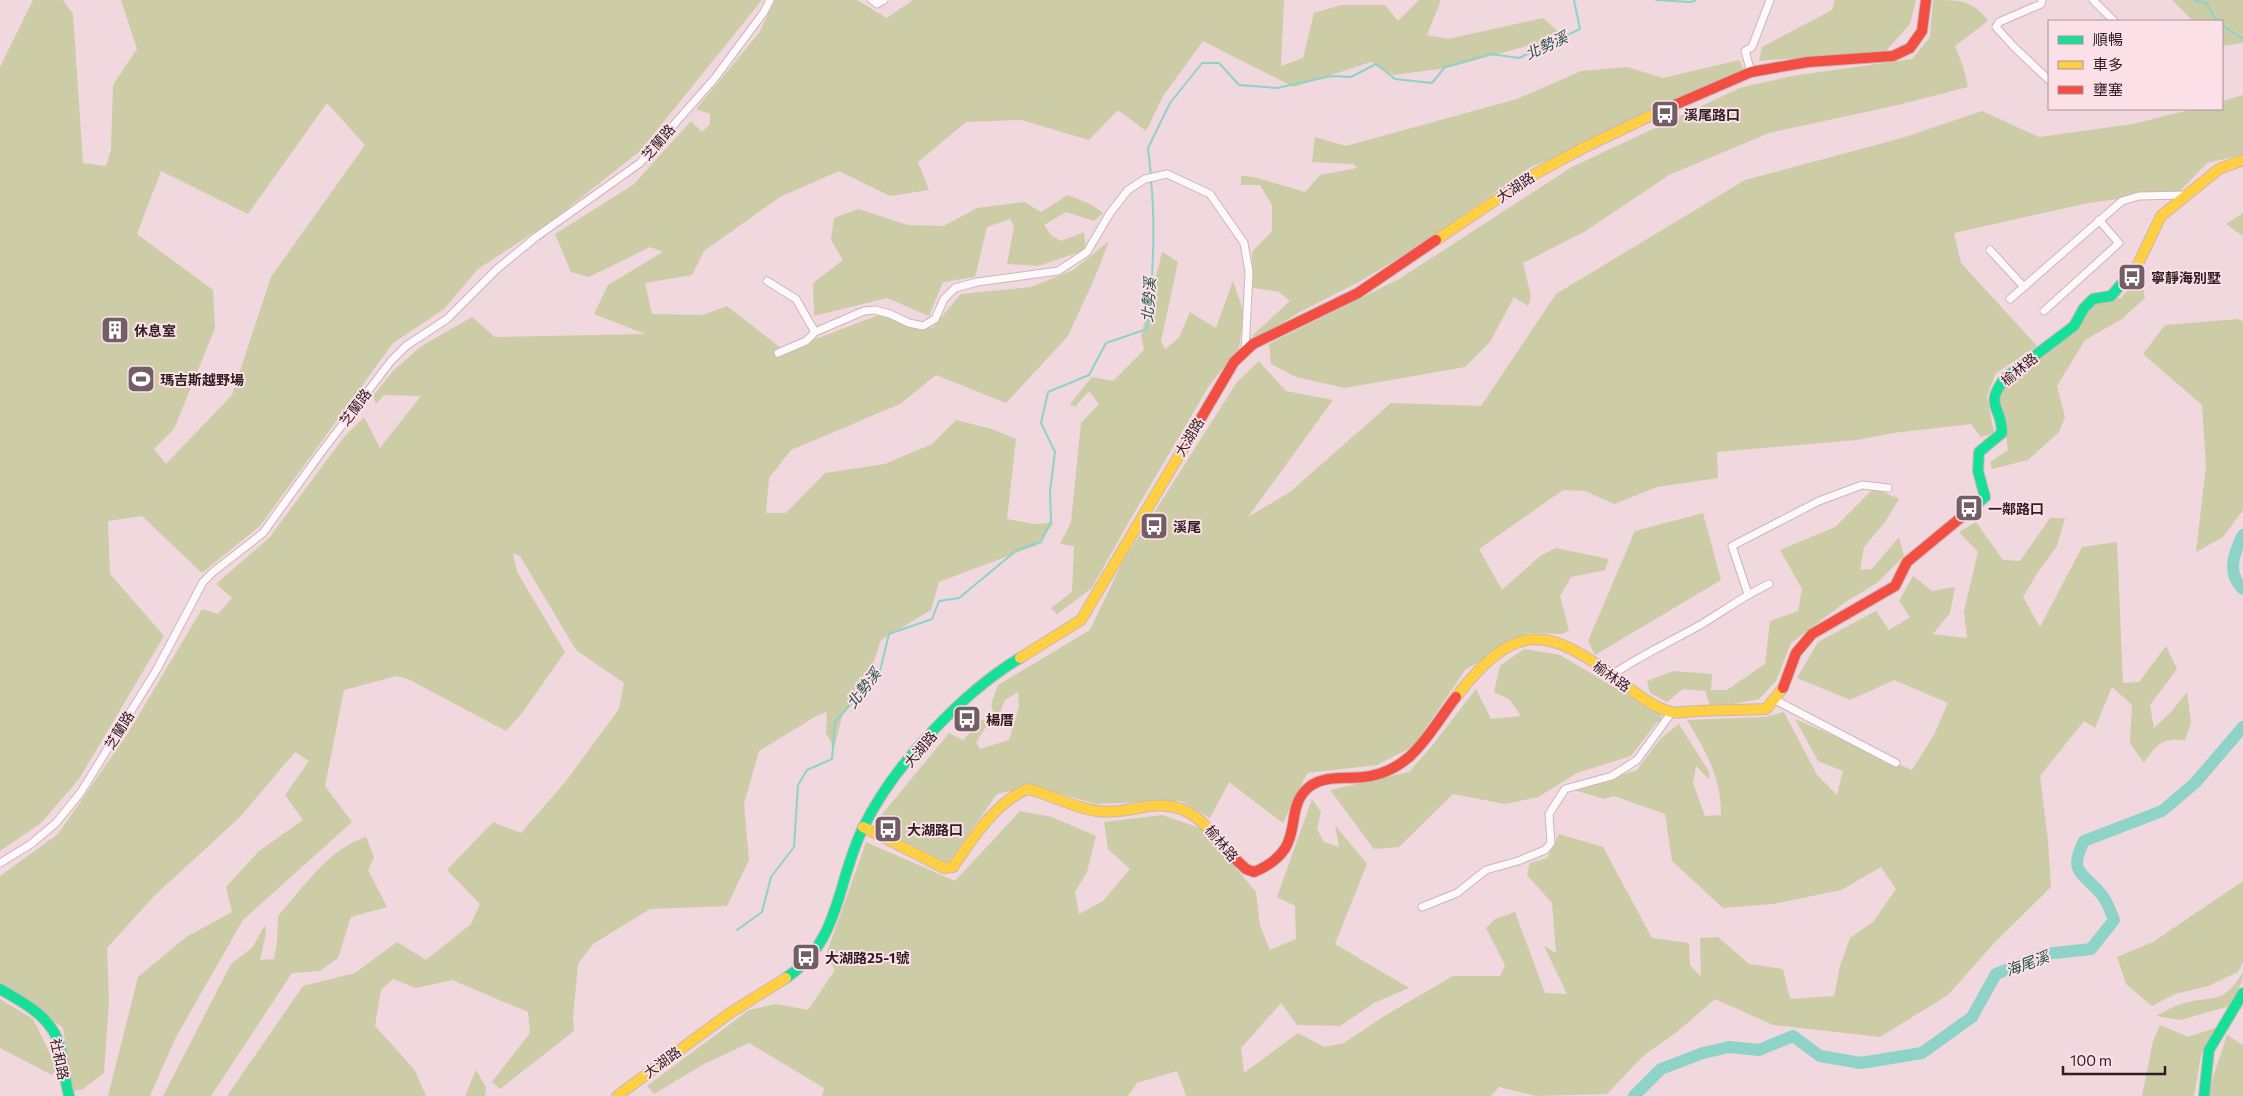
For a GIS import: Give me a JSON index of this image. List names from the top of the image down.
{
  "streets": {
    "street": [
      "芝蘭路",
      "大湖路",
      "榆林路",
      "社和路"
    ]
  },
  "crossings": [
    ["大湖路", "榆林路"]
  ],
  "water": ["北勢溪", "海尾溪"],
  "places": {
    "bus stop": [
      "溪尾路口",
      "寧靜海別墅",
      "一鄰路口",
      "溪尾",
      "楊厝",
      "大湖路口",
      "大湖路25-1號"
    ],
    "building": ["休息室"],
    "sports": ["瑪吉斯越野場"]
  },
  "legend": ["順暢", "車多", "壅塞"],
  "scale_bar": "100 m"
}
